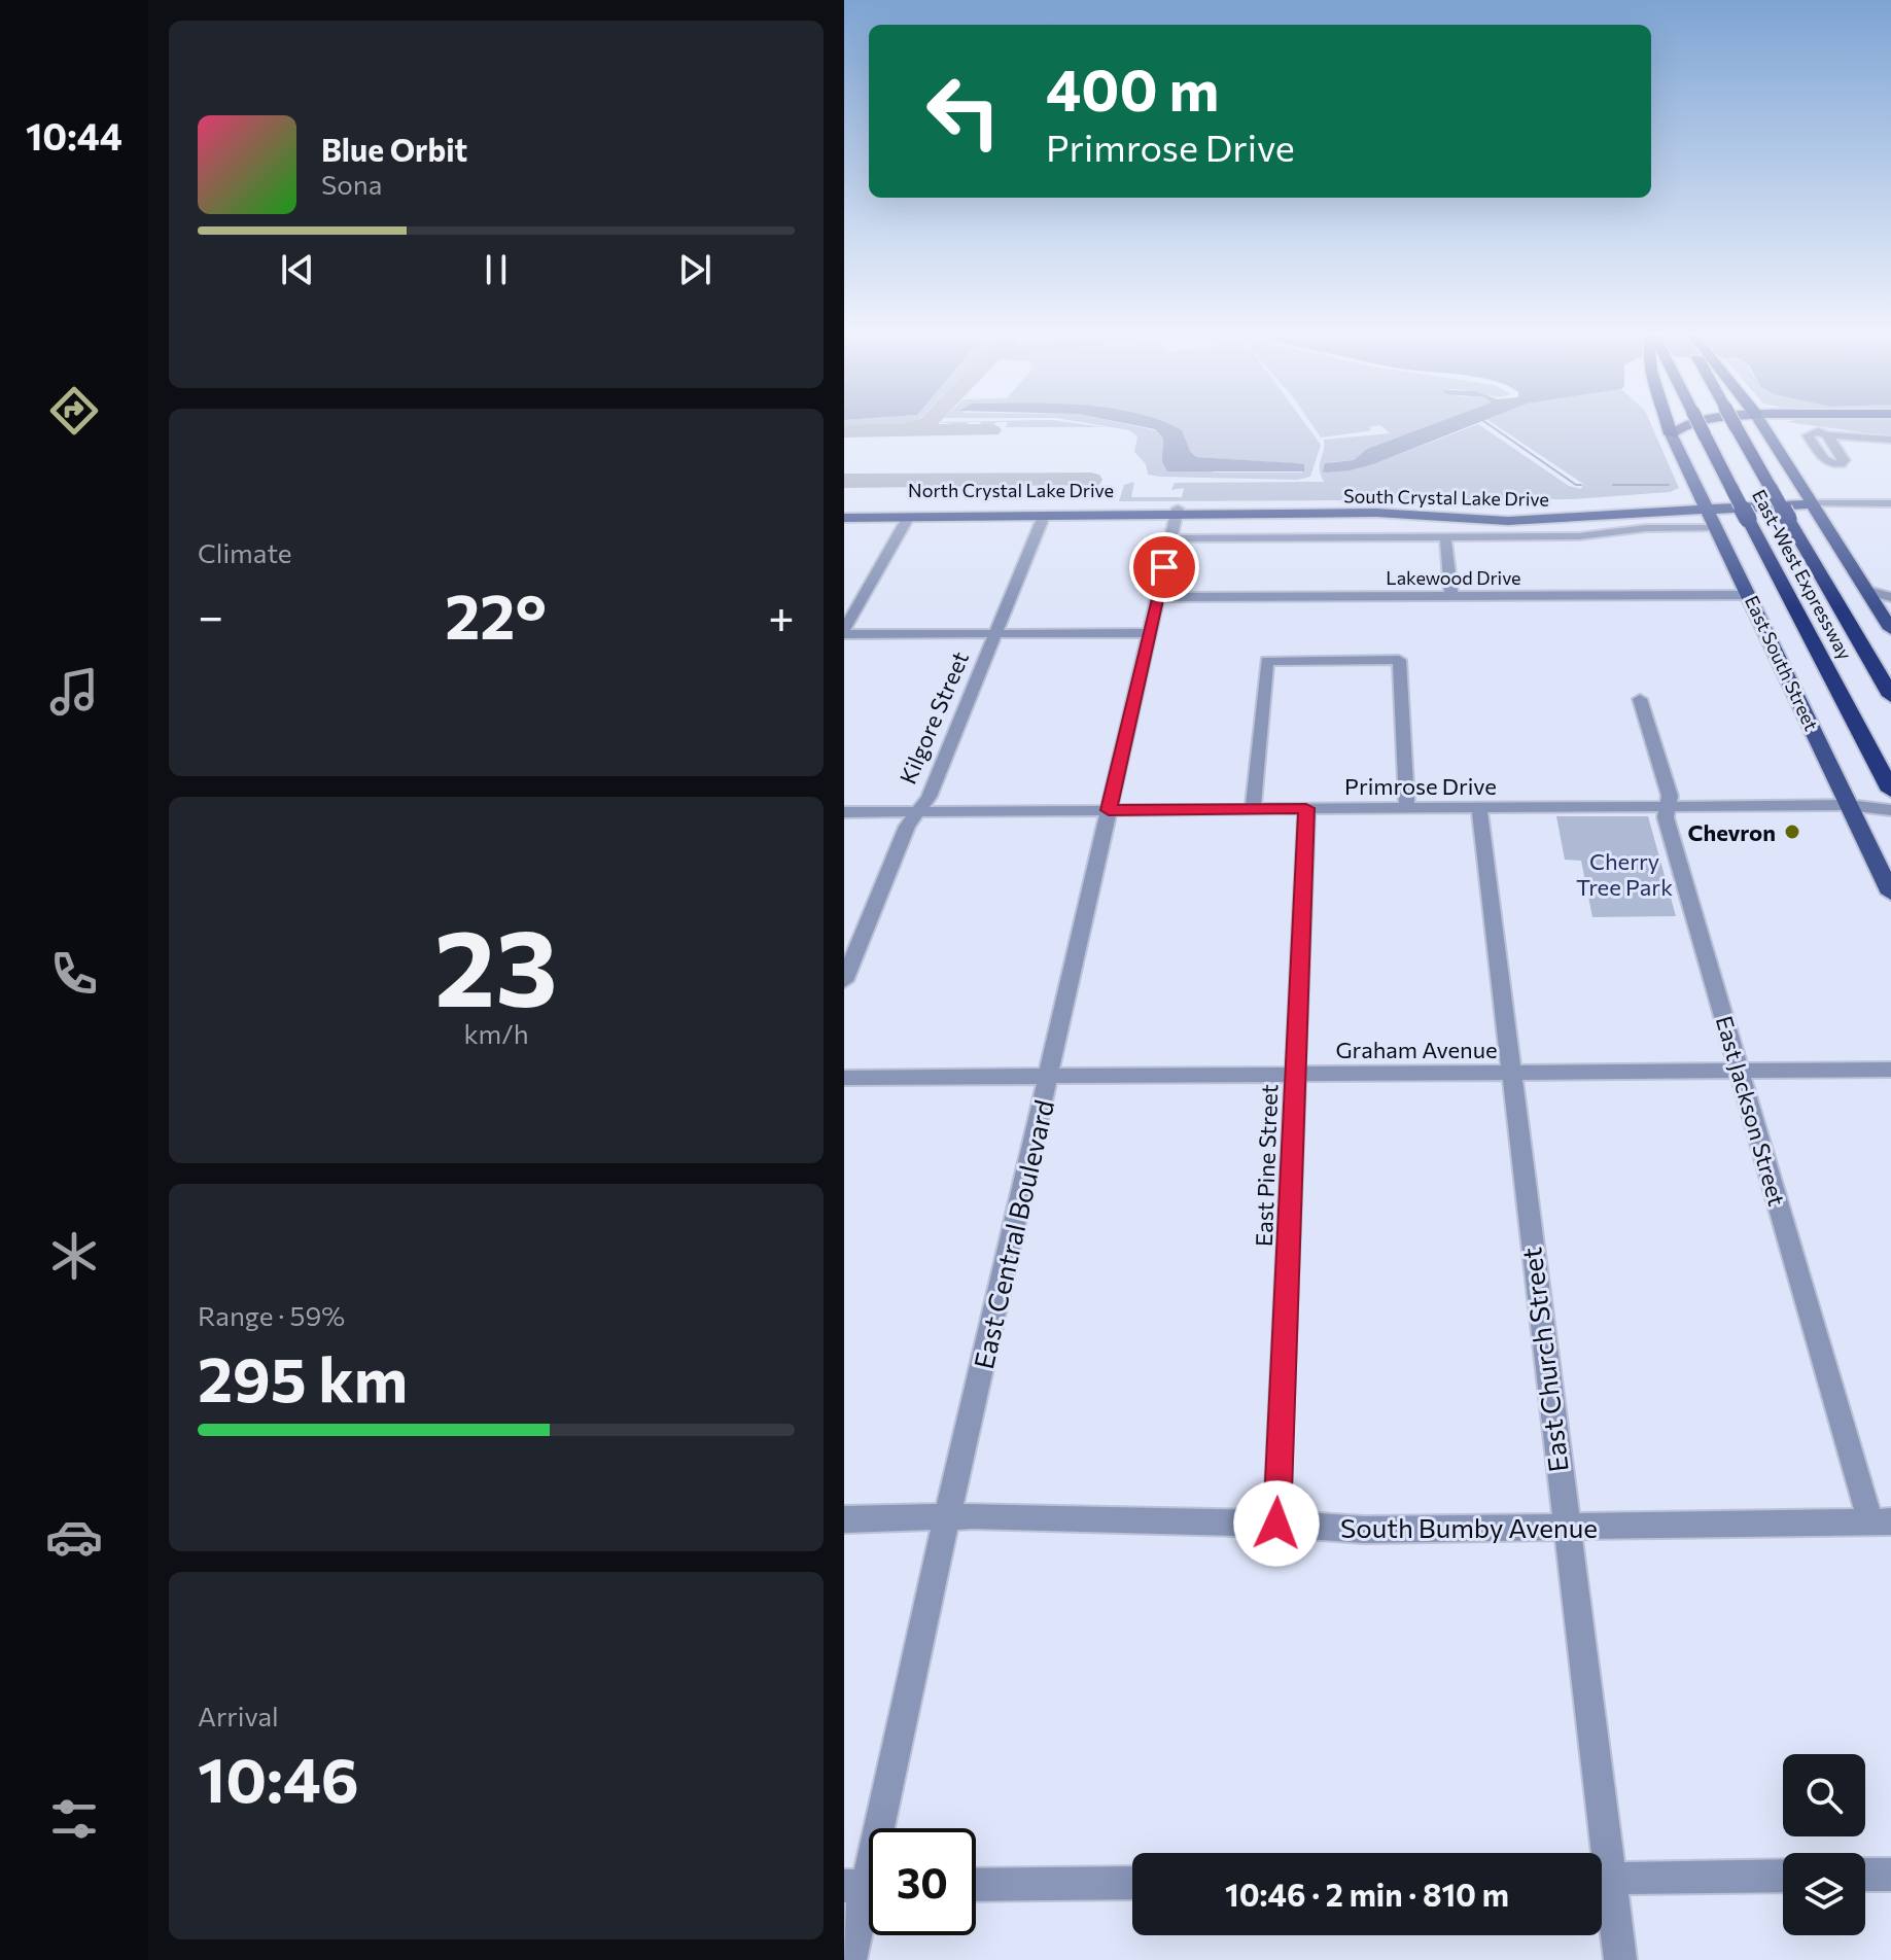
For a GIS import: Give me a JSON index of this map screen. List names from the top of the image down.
{
  "streets": {
    "highway": ["East-West Expressway"],
    "main road": ["North Crystal Lake Drive", "South Crystal Lake Drive", "East South Street"],
    "street": [
      "Lakewood Drive",
      "Kilgore Street",
      "Primrose Drive",
      "Graham Avenue",
      "East Jackson Street",
      "East Pine Street",
      "East Central Boulevard",
      "East Church Street",
      "South Bumby Avenue"
    ]
  },
  "crossings": [
    ["North Crystal Lake Drive", "South Crystal Lake Drive"],
    ["North Crystal Lake Drive", "Kilgore Street"],
    ["North Crystal Lake Drive", "East Central Boulevard"],
    ["South Crystal Lake Drive", "East South Street"],
    ["South Crystal Lake Drive", "East Central Boulevard"],
    ["Lakewood Drive", "East South Street"],
    ["Lakewood Drive", "East Central Boulevard"],
    ["East South Street", "Primrose Drive"],
    ["Kilgore Street", "Primrose Drive"],
    ["Primrose Drive", "East Jackson Street"],
    ["Primrose Drive", "East Pine Street"],
    ["Primrose Drive", "East Central Boulevard"],
    ["Primrose Drive", "East Church Street"],
    ["Graham Avenue", "East Jackson Street"],
    ["Graham Avenue", "East Pine Street"],
    ["Graham Avenue", "East Central Boulevard"],
    ["Graham Avenue", "East Church Street"],
    ["East Jackson Street", "South Bumby Avenue"],
    ["East Pine Street", "South Bumby Avenue"],
    ["East Central Boulevard", "South Bumby Avenue"],
    ["East Church Street", "South Bumby Avenue"]
  ],
  "parks": ["Cherry Tree Park"],
  "places": ["Chevron"],
  "page": {
    "tabs": "10:44",
    "turn": ["400 m", "Primrose Drive"],
    "song": ["Blue Orbit", "Sona"],
    "tile": [
      "Climate",
      ["23", "km/h"],
      ["Range · 59%", "295 km"],
      ["Arrival", "10:46"]
    ],
    "heat": ["−", "22°", "+"],
    "limit": "30",
    "trip": "10:46 · 2 min · 810 m"
  }
}
